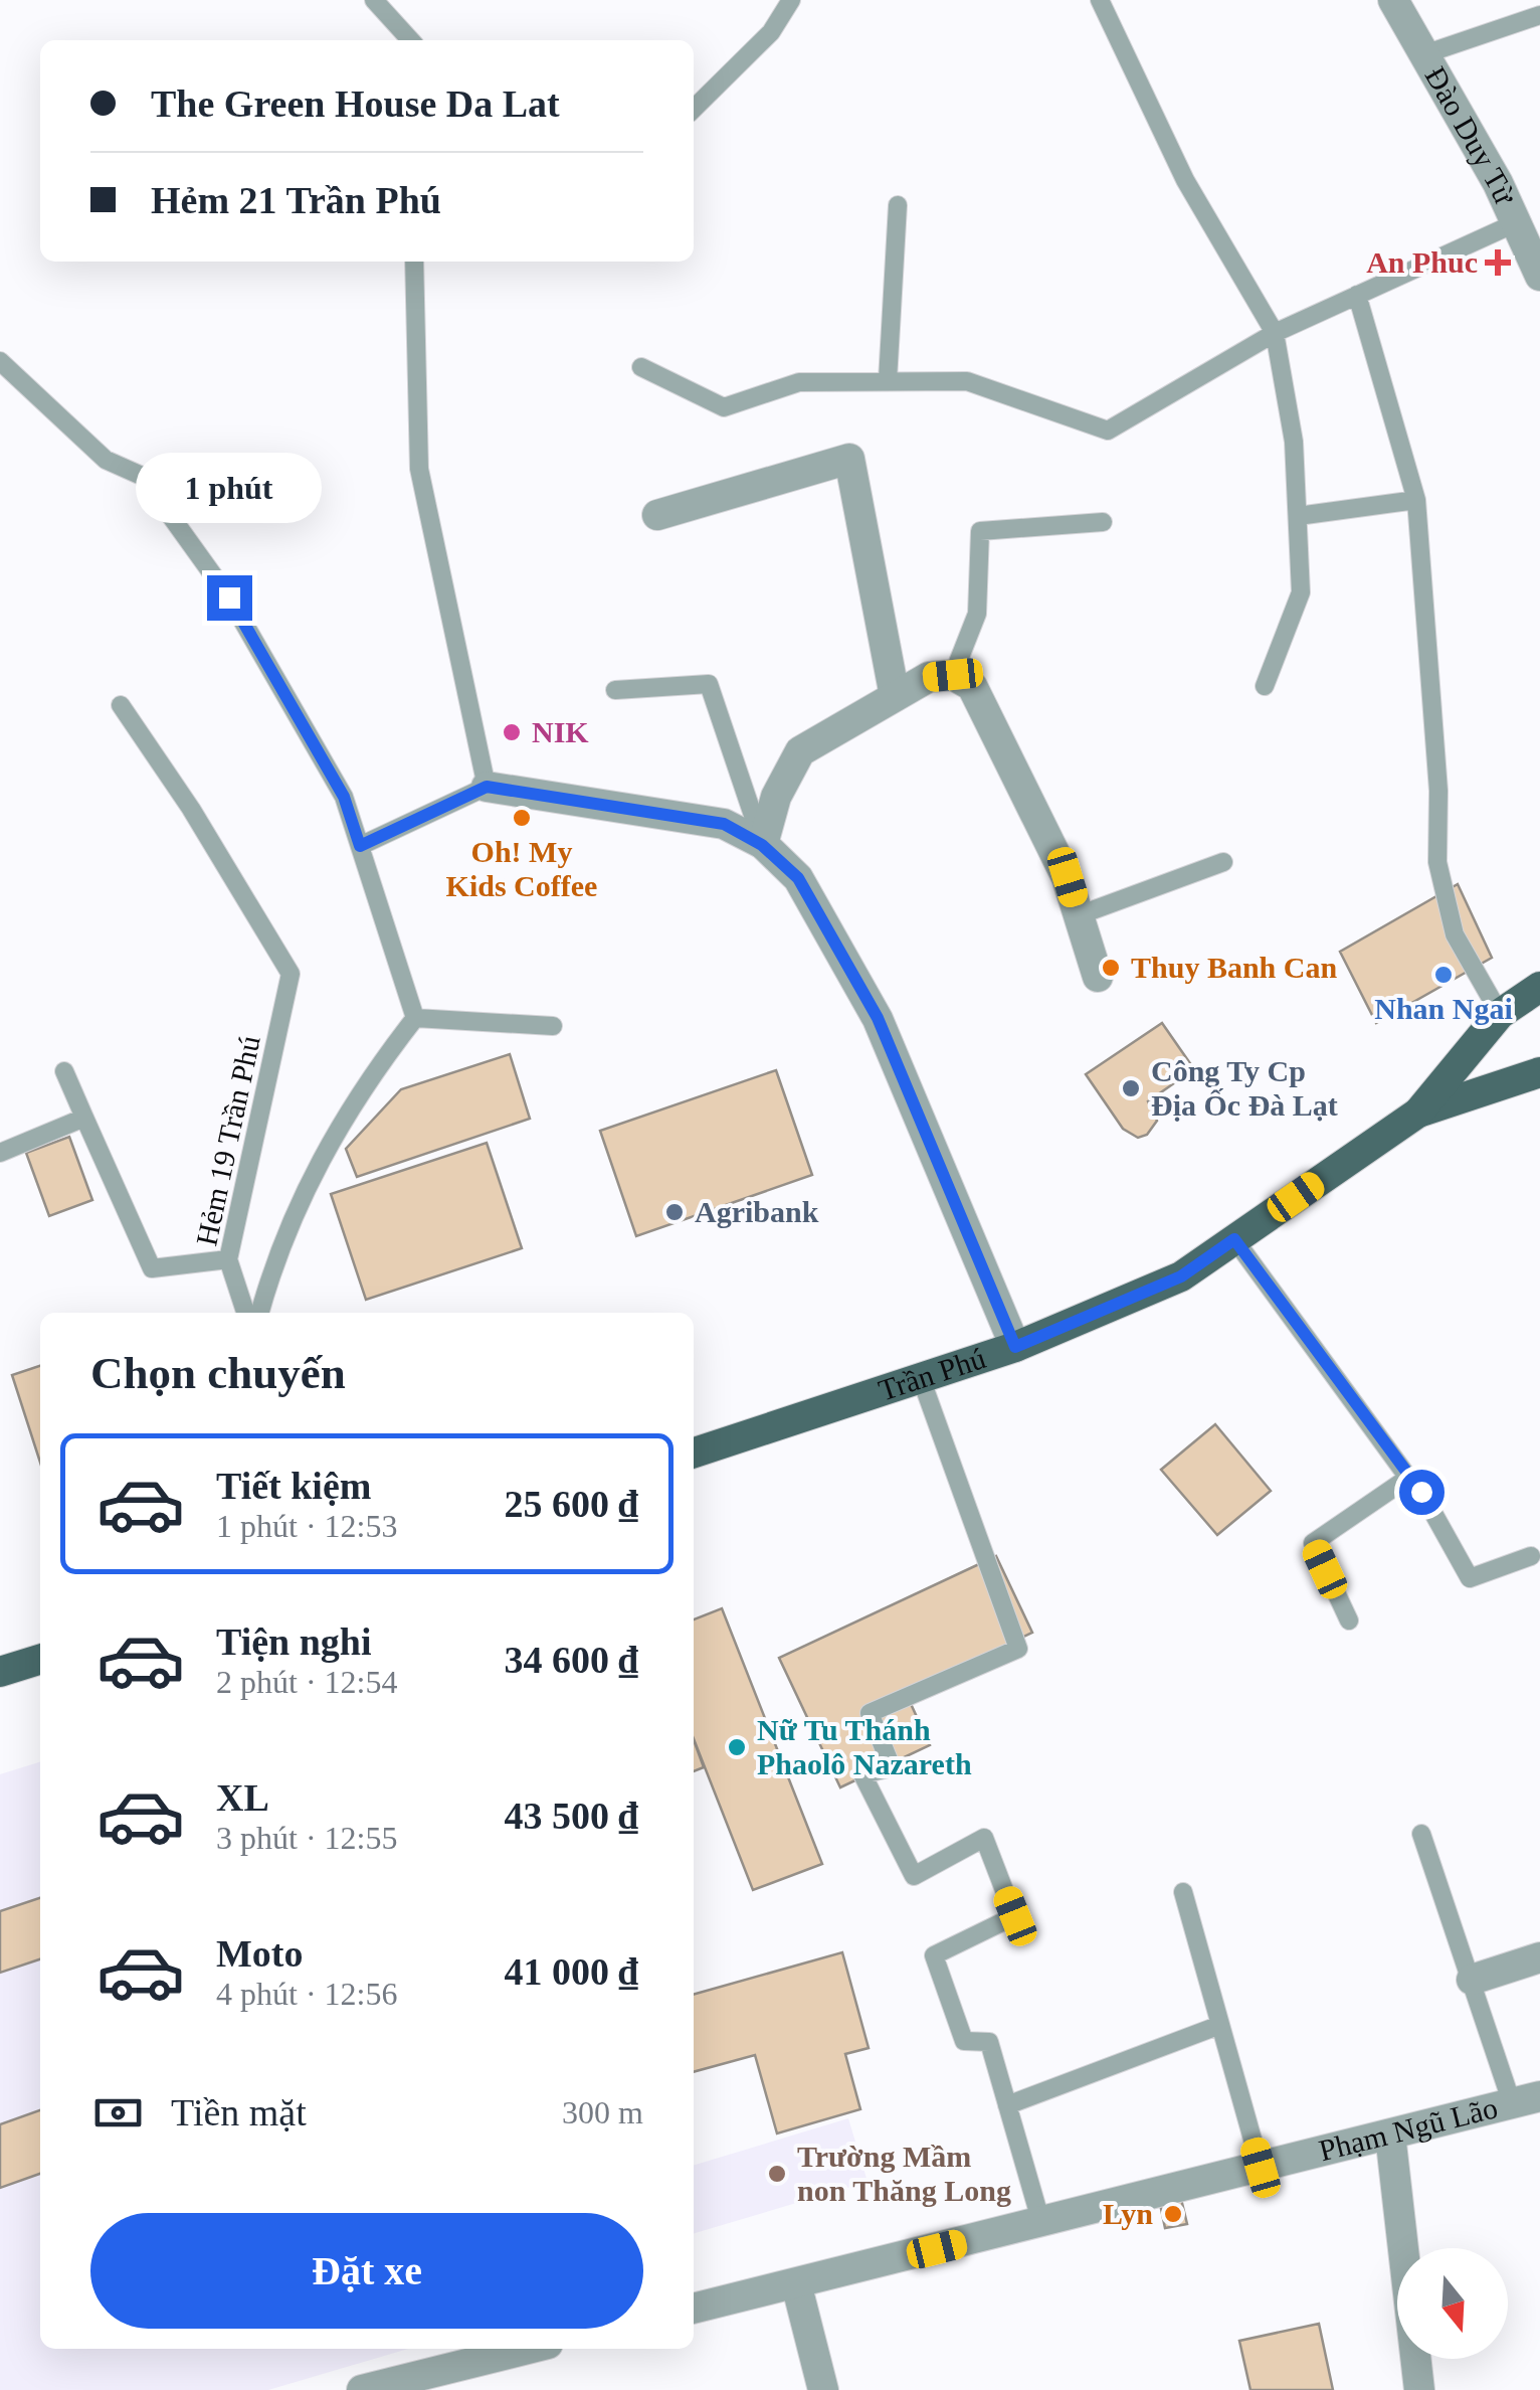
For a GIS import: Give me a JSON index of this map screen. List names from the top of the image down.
{
  "streets": {
    "main road": ["Trần Phú"],
    "street": ["Đào Duy Từ", "Phạm Ngũ Lão"],
    "lane": ["Hẻm 19 Trần Phú"]
  },
  "places": {
    "health": ["An Phuc"],
    "other": [
      "NIK",
      "Oh! My Kids Coffee",
      "Thuy Banh Can",
      "Nhan Ngai",
      "Công Ty Cp Địa Ốc Đà Lạt",
      "Agribank",
      "Nữ Tu Thánh Phaolô Nazareth",
      "Trường Mầm non Thăng Long",
      "Lyn"
    ]
  },
  "north": "bottom",
  "page": {
    "banner": ["The Green House Da Lat", "Hẻm 21 Trần Phú"],
    "bubble": "1 phút",
    "heading": "Chọn chuyến",
    "list": [
      {
        "name": "Tiết kiệm",
        "note": "1 phút · 12:53",
        "value": "25 600 ₫"
      },
      {
        "name": "Tiện nghi",
        "note": "2 phút · 12:54",
        "value": "34 600 ₫"
      },
      {
        "name": "XL",
        "note": "3 phút · 12:55",
        "value": "43 500 ₫"
      },
      {
        "name": "Moto",
        "note": "4 phút · 12:56",
        "value": "41 000 ₫"
      }
    ],
    "pay": ["Tiền mặt", "300 m"],
    "buttons": "Đặt xe"
  }
}
